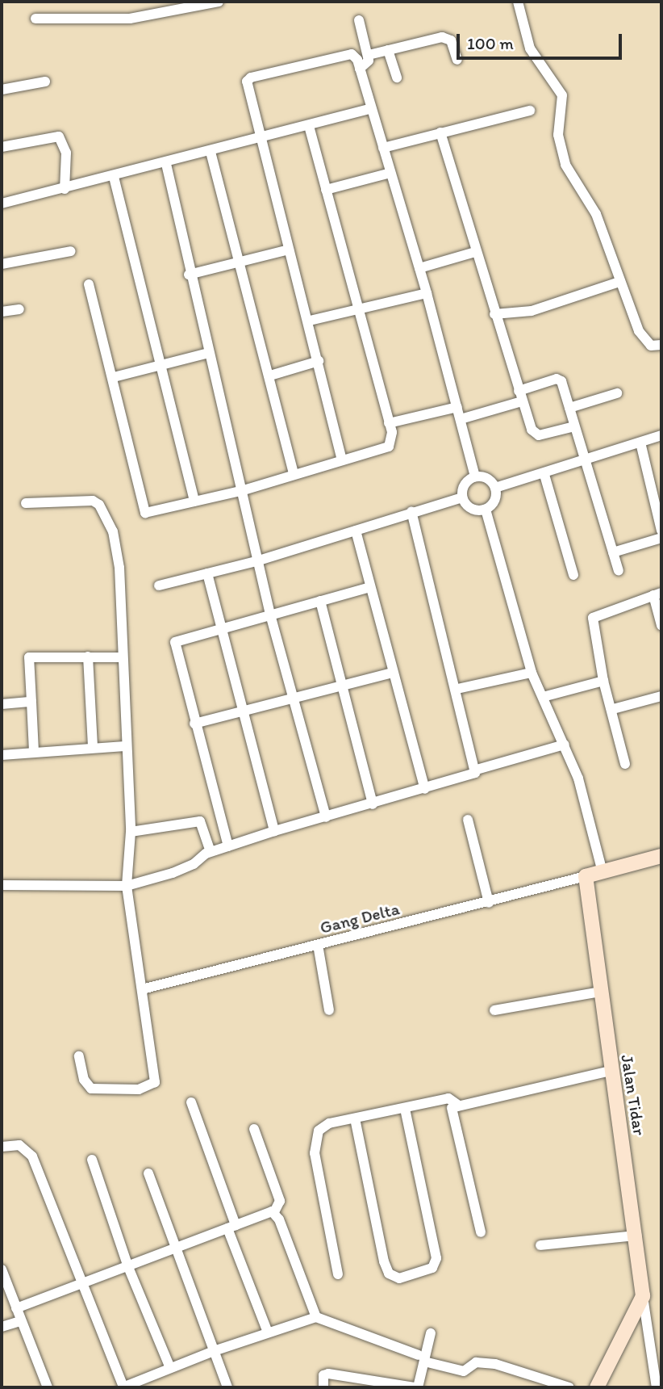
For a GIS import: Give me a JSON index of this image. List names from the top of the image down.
{
  "streets": {
    "main road": ["Jalan Tidar"],
    "street": ["Gang Delta"]
  },
  "crossings": [
    ["Gang Delta", "Jalan Tidar"]
  ],
  "scale_bar": "100 m"
}
